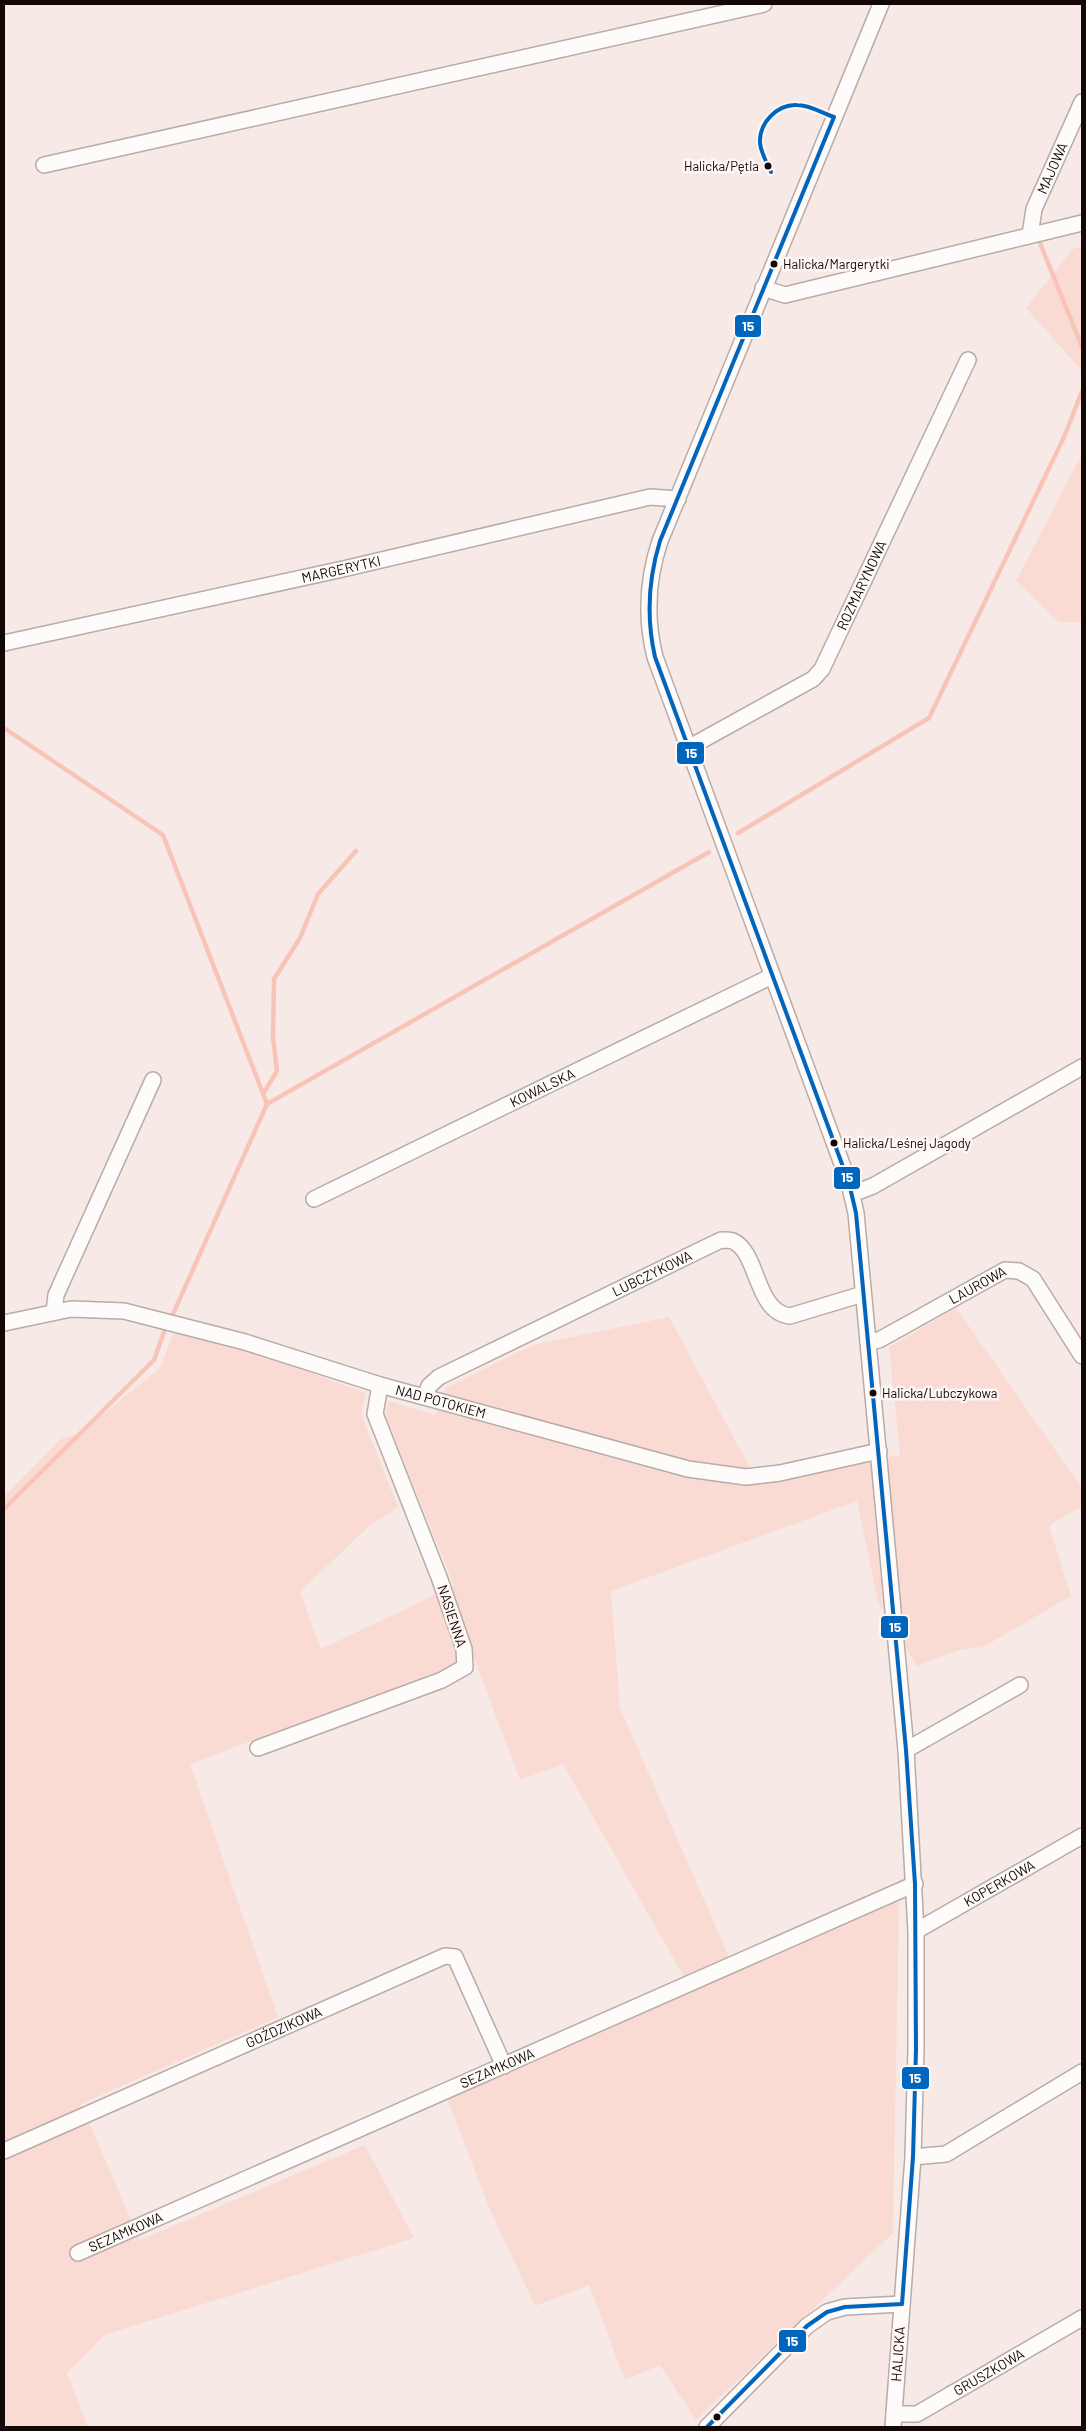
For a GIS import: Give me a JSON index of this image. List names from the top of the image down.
{
  "streets": {
    "street": [
      "MAJOWA",
      "MARGERYTKI",
      "ROZMARYNOWA",
      "KOWALSKA",
      "LUBCZYKOWA",
      "LAUROWA",
      "NAD POTOKIEM",
      "NASIENNA",
      "KOPERKOWA",
      "GOŹDZIKOWA",
      "SEZAMKOWA",
      "HALICKA",
      "GRUSZKOWA"
    ]
  },
  "crossings": [
    ["MARGERYTKI", "HALICKA"],
    ["ROZMARYNOWA", "HALICKA"],
    ["KOWALSKA", "HALICKA"],
    ["LUBCZYKOWA", "NAD POTOKIEM"],
    ["LUBCZYKOWA", "HALICKA"],
    ["LAUROWA", "HALICKA"],
    ["NAD POTOKIEM", "NASIENNA"],
    ["NAD POTOKIEM", "HALICKA"],
    ["KOPERKOWA", "HALICKA"],
    ["GOŹDZIKOWA", "SEZAMKOWA"],
    ["SEZAMKOWA", "HALICKA"],
    ["HALICKA", "GRUSZKOWA"]
  ],
  "places": [
    "Halicka/Pętla",
    "Halicka/Margerytki",
    "Halicka/Leśnej Jagody",
    "Halicka/Lubczykowa"
  ],
  "lines": ["transit line 15"]
}
